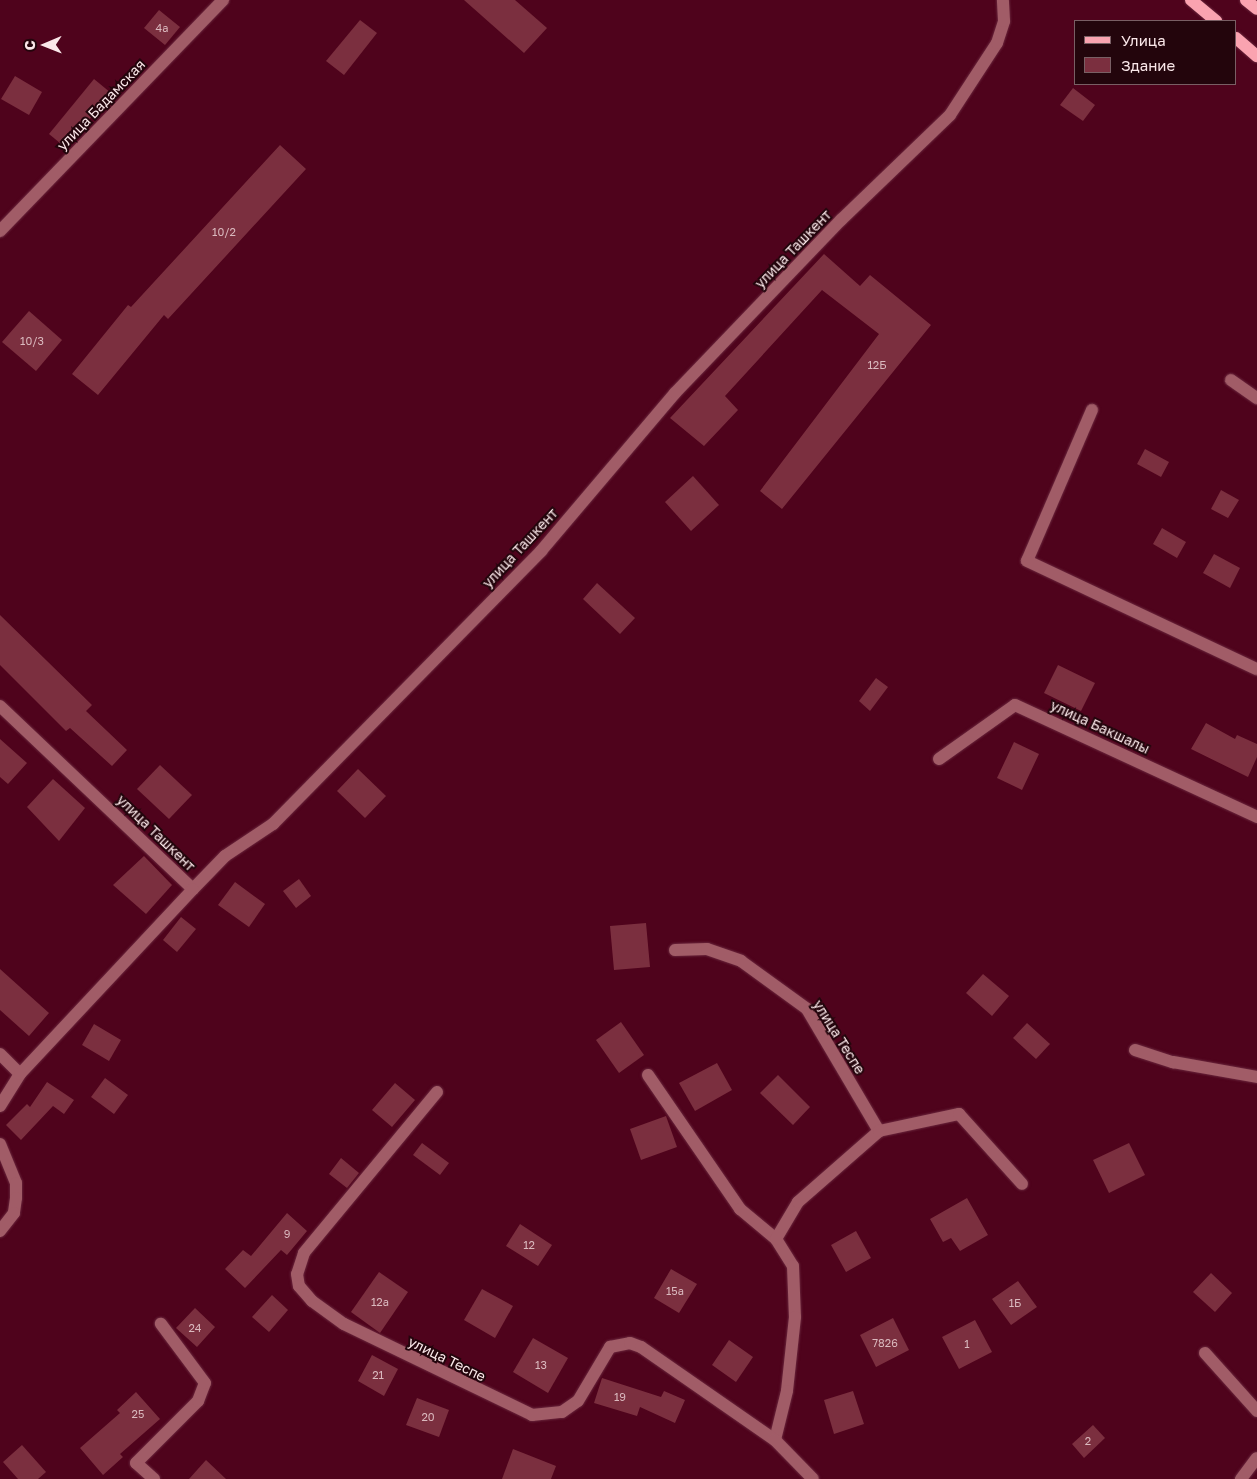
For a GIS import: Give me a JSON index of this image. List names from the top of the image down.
{
  "streets": {
    "street": [
      "улица Бадамская",
      "улица Ташкент",
      "улица Бакшалы",
      "улица Теспе"
    ]
  },
  "house_numbers": [
    "4а",
    "10/2",
    "10/3",
    "12Б",
    "9",
    "12",
    "15а",
    "12а",
    "1Б",
    "24",
    "7826",
    "1",
    "13",
    "21",
    "19",
    "25",
    "20",
    "2"
  ],
  "legend": ["Улица", "Здание"],
  "north": "left"
}
